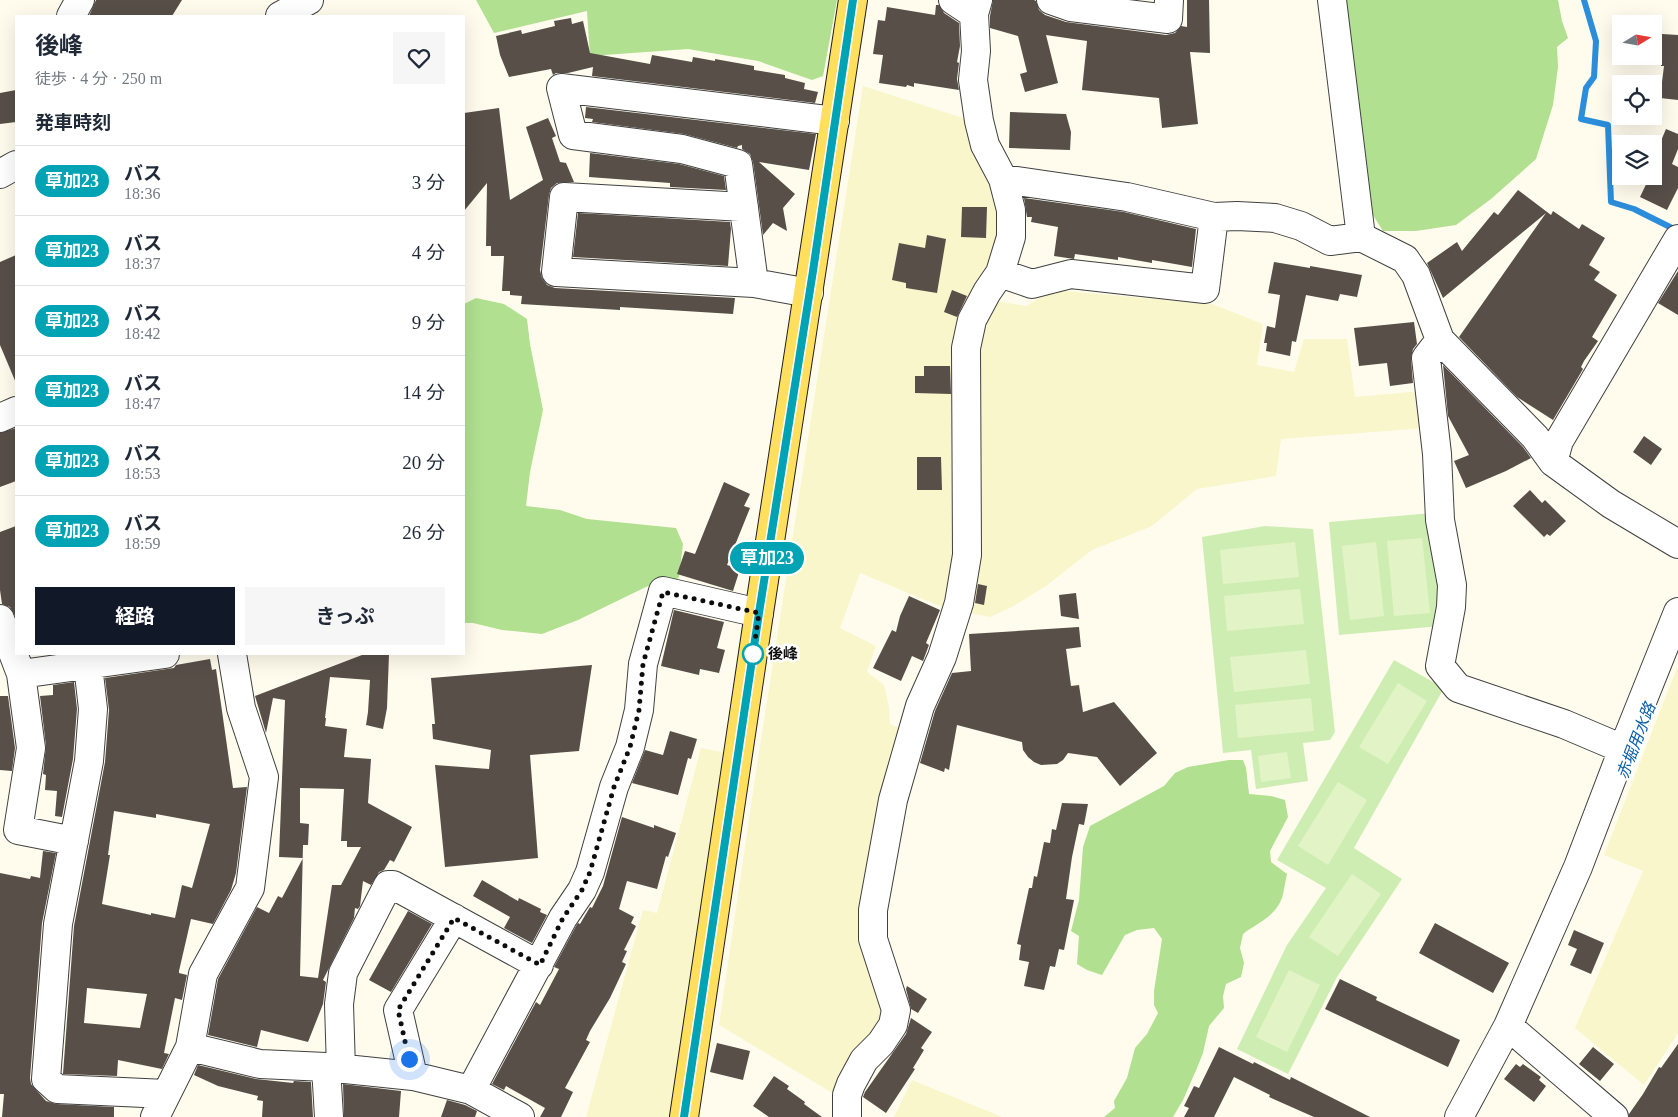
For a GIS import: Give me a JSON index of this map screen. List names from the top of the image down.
{
  "water": ["赤堀用水路"],
  "places": ["後峰"],
  "lines": ["bus line 草加23"],
  "north": "right",
  "page": {
    "on_map": "草加23",
    "heading": [
      ["後峰", "徒歩 · 4 分 · 250 m"],
      "発車時刻"
    ],
    "list": [
      {
        "mark": "草加23",
        "name": "バス",
        "note": "18:36",
        "value": "3 分"
      },
      {
        "mark": "草加23",
        "name": "バス",
        "note": "18:37",
        "value": "4 分"
      },
      {
        "mark": "草加23",
        "name": "バス",
        "note": "18:42",
        "value": "9 分"
      },
      {
        "mark": "草加23",
        "name": "バス",
        "note": "18:47",
        "value": "14 分"
      },
      {
        "mark": "草加23",
        "name": "バス",
        "note": "18:53",
        "value": "20 分"
      },
      {
        "mark": "草加23",
        "name": "バス",
        "note": "18:59",
        "value": "26 分"
      }
    ],
    "buttons": ["経路", "きっぷ"]
  }
}
